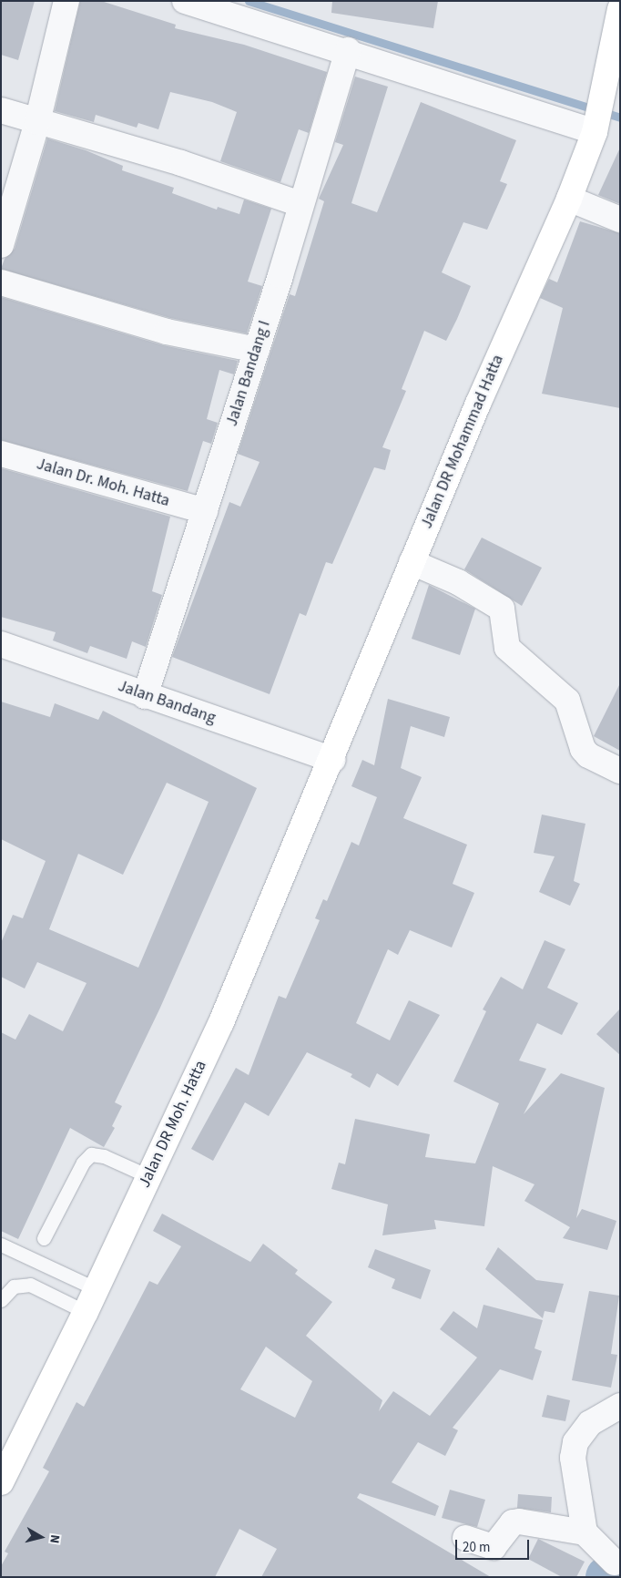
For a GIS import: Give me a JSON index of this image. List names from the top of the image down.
{
  "streets": {
    "highway": ["Jalan DR Mohammad Hatta", "Jalan DR Moh. Hatta"],
    "street": ["Jalan Bandang I", "Jalan Dr. Moh. Hatta", "Jalan Bandang"]
  },
  "crossings": [
    ["Jalan Bandang I", "Jalan Dr. Moh. Hatta"],
    ["Jalan Bandang I", "Jalan Bandang"],
    ["Jalan DR Mohammad Hatta", "Jalan Bandang"],
    ["Jalan DR Mohammad Hatta", "Jalan DR Moh. Hatta"],
    ["Jalan Bandang", "Jalan DR Moh. Hatta"]
  ],
  "scale_bar": "20 m",
  "north": "right"
}
